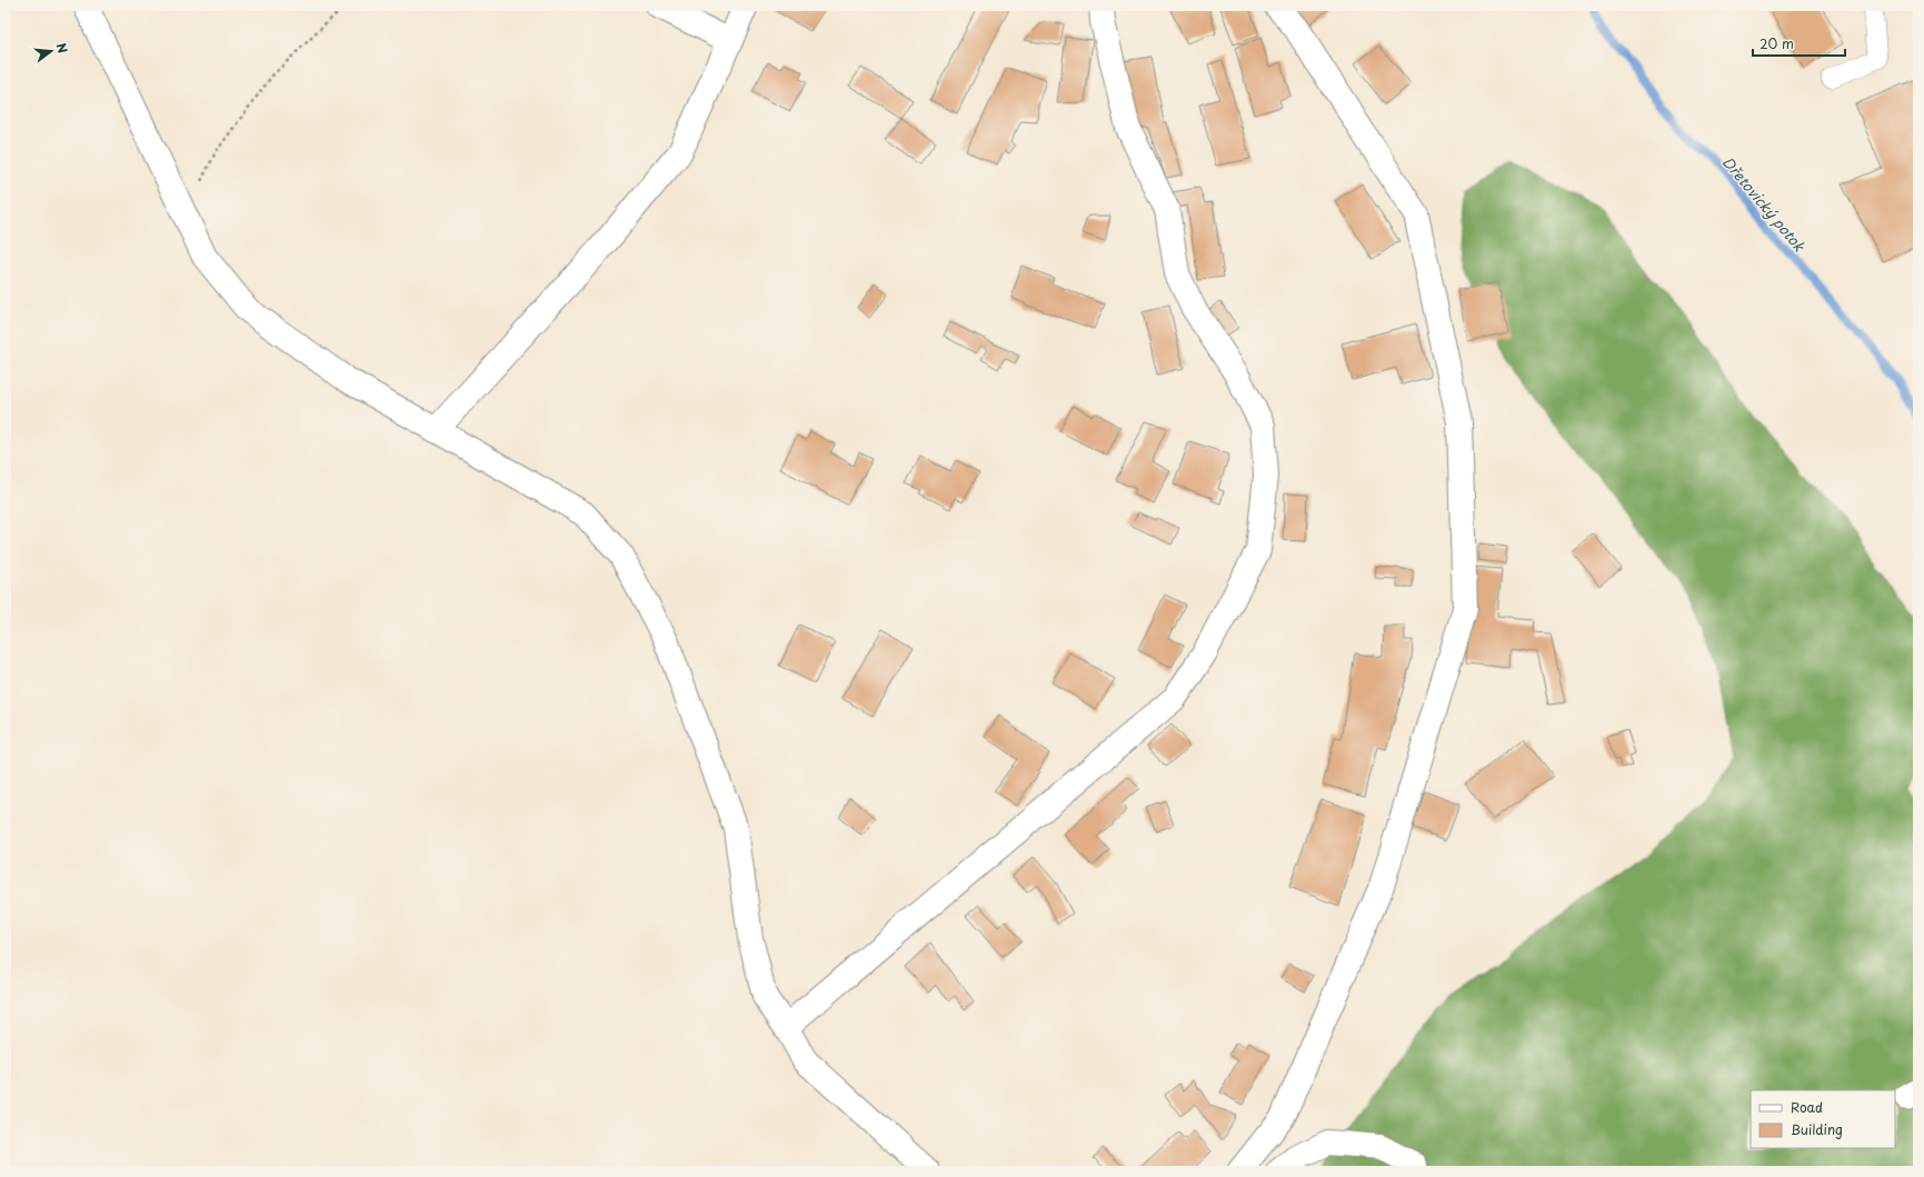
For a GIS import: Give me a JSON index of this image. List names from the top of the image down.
{
  "water": ["Dřetovický potok"],
  "legend": ["Road", "Building"],
  "scale_bar": "20 m",
  "north": "right"
}
